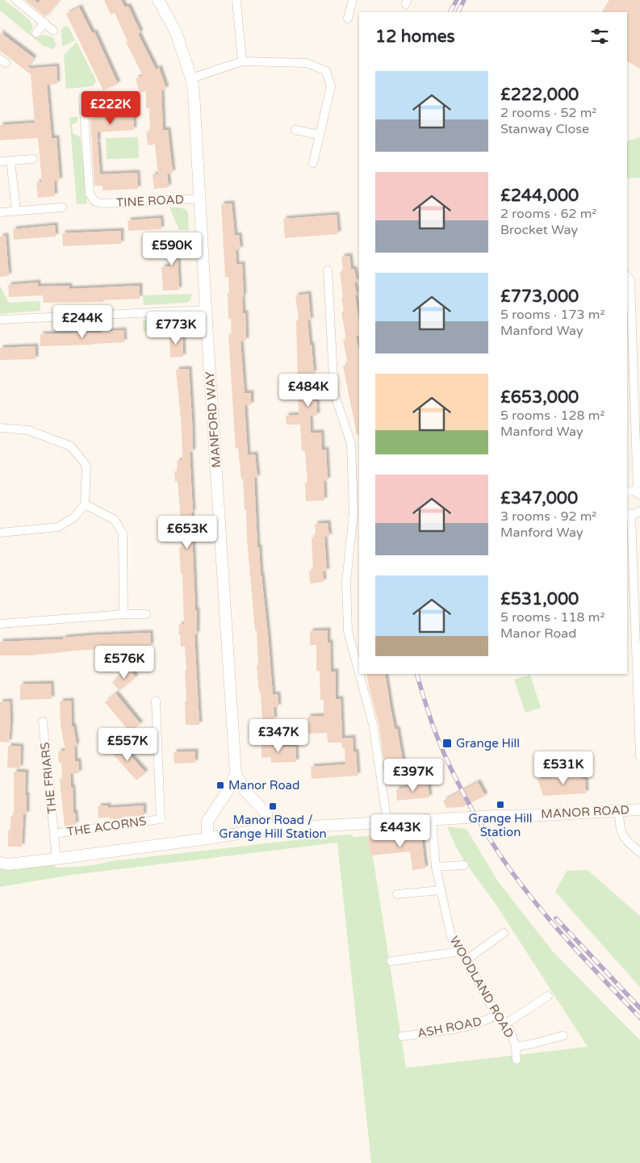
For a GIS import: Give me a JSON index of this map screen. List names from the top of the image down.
{
  "streets": {
    "street": [
      "TINE ROAD",
      "MANFORD WAY",
      "THE FRIARS",
      "MANOR ROAD",
      "THE ACORNS",
      "WOODLAND ROAD",
      "ASH ROAD"
    ]
  },
  "crossings": [
    ["TINE ROAD", "MANFORD WAY"],
    ["MANFORD WAY", "MANOR ROAD"],
    ["THE FRIARS", "MANOR ROAD"],
    ["THE FRIARS", "THE ACORNS"],
    ["MANOR ROAD", "WOODLAND ROAD"],
    ["WOODLAND ROAD", "ASH ROAD"]
  ],
  "places": {
    "transit": [
      "Grange Hill",
      "Manor Road",
      "Grange Hill Station",
      "Manor Road / Grange Hill Station"
    ]
  },
  "page": {
    "heading": "12 homes",
    "list": [
      {
        "name": "£222,000",
        "note": "2 rooms · 52 m² · Stanway Close"
      },
      {
        "name": "£244,000",
        "note": "2 rooms · 62 m² · Brocket Way"
      },
      {
        "name": "£773,000",
        "note": "5 rooms · 173 m² · Manford Way"
      },
      {
        "name": "£653,000",
        "note": "5 rooms · 128 m² · Manford Way"
      },
      {
        "name": "£347,000",
        "note": "3 rooms · 92 m² · Manford Way"
      },
      {
        "name": "£531,000",
        "note": "5 rooms · 118 m² · Manor Road"
      }
    ],
    "price": [
      "£222K",
      "£590K",
      "£244K",
      "£773K",
      "£484K",
      "£653K",
      "£576K",
      "£347K",
      "£557K",
      "£531K",
      "£397K",
      "£443K"
    ]
  }
}
